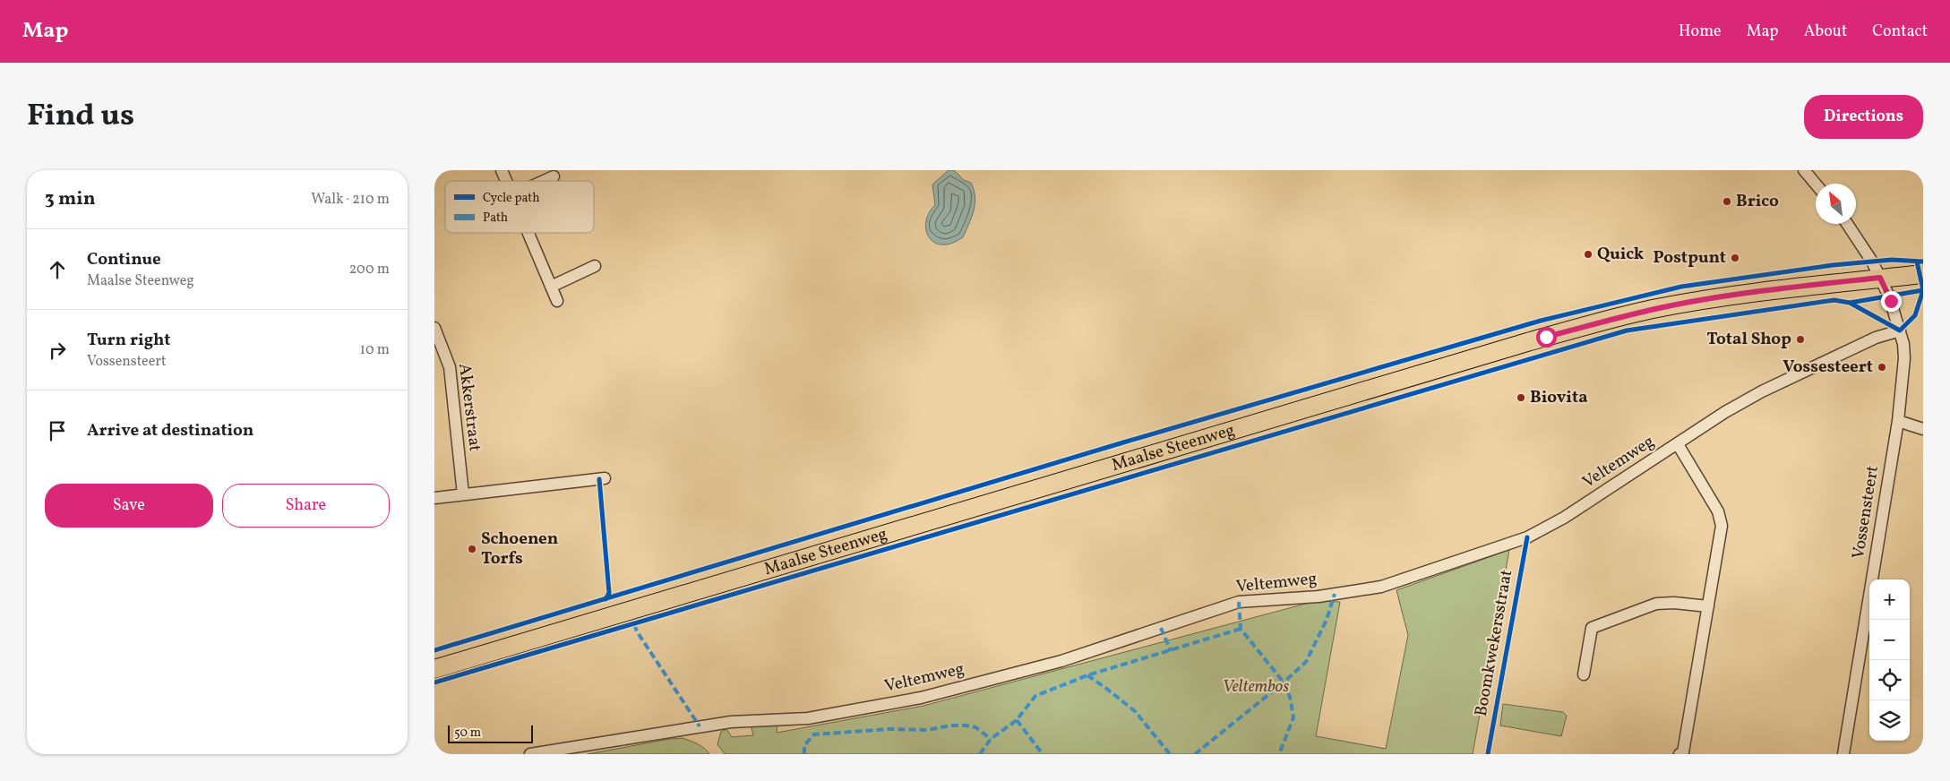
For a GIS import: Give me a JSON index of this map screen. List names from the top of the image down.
{
  "streets": {
    "main road": ["Maalse Steenweg"],
    "street": ["Akkerstraat", "Veltemweg", "Vossensteert"],
    "cycle path": ["Boomkwekersstraat"]
  },
  "crossings": [
    ["Maalse Steenweg", "Vossensteert"],
    ["Veltemweg", "Vossensteert"]
  ],
  "parks": ["Veltembos"],
  "places": [
    "Brico",
    "Quick",
    "Postpunt",
    "Total Shop",
    "Vossesteert",
    "Biovita",
    "Schoenen Torfs"
  ],
  "legend": ["Cycle path", "Path"],
  "scale_bar": "50 m",
  "north": "top left",
  "page": {
    "header": "Map",
    "nav": [
      "Home",
      "Map",
      "About",
      "Contact"
    ],
    "title": "Find us",
    "buttons": [
      "Directions",
      ["Save", "Share"]
    ],
    "heading": ["3 min", "Walk · 210 m"],
    "list": [
      ["Continue", "Maalse Steenweg", "200 m"],
      ["Turn right", "Vossensteert", "10 m"],
      "Arrive at destination"
    ],
    "map_buttons": ["+", "−"],
    "scale": "50 m"
  }
}
